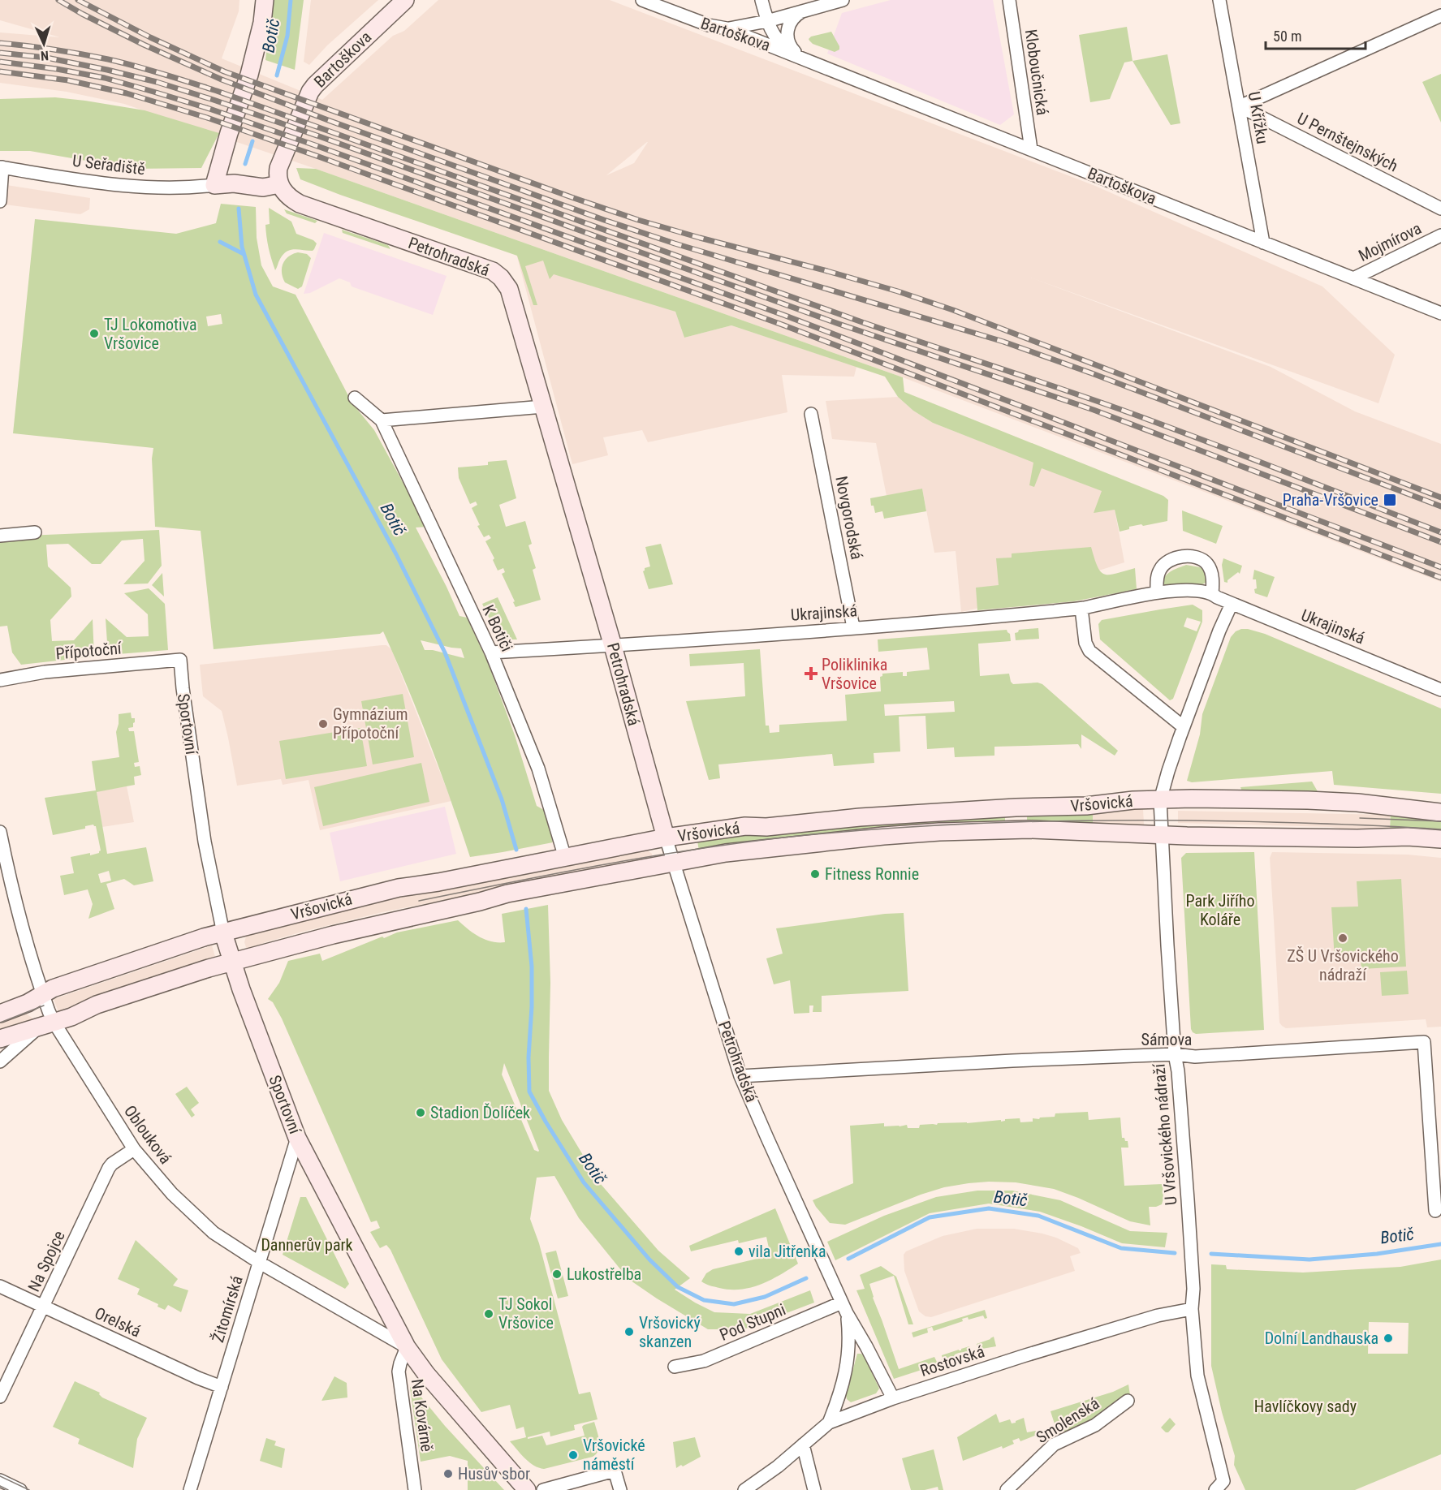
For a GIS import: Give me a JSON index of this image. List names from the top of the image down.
{
  "streets": {
    "main road": [
      "Bartoškova",
      "Petrohradská",
      "Sportovní",
      "Vršovická"
    ],
    "street": [
      "Kloboučnická",
      "U Křížku",
      "U Pernštejnských",
      "U Seřadiště",
      "Mojmírova",
      "Novgorodská",
      "Ukrajinská",
      "K Botiči",
      "Přípotoční",
      "Sámova",
      "Oblouková",
      "U Vršovického nádraží",
      "Na Spojce",
      "Žitomírská",
      "Orelská",
      "Pod Stupni",
      "Rostovská",
      "Na Kovárně",
      "Smolenská"
    ]
  },
  "crossings": [
    ["Bartoškova", "Kloboučnická"],
    ["Bartoškova", "U Křížku"],
    ["Bartoškova", "Mojmírova"],
    ["Bartoškova", "Petrohradská"],
    ["U Křížku", "U Pernštejnských"],
    ["Petrohradská", "Ukrajinská"],
    ["Petrohradská", "Vršovická"],
    ["Petrohradská", "Sámova"],
    ["Petrohradská", "Pod Stupni"],
    ["Petrohradská", "Rostovská"],
    ["Novgorodská", "Ukrajinská"],
    ["Ukrajinská", "K Botiči"],
    ["Ukrajinská", "U Vršovického nádraží"],
    ["K Botiči", "Vršovická"],
    ["Přípotoční", "Sportovní"],
    ["Sportovní", "Vršovická"],
    ["Sportovní", "Oblouková"],
    ["Sportovní", "Žitomírská"],
    ["Sportovní", "Na Kovárně"],
    ["Vršovická", "Oblouková"],
    ["Vršovická", "U Vršovického nádraží"],
    ["Sámova", "U Vršovického nádraží"],
    ["Oblouková", "Na Spojce"],
    ["Oblouková", "Žitomírská"],
    ["Oblouková", "Na Kovárně"],
    ["U Vršovického nádraží", "Rostovská"],
    ["Na Spojce", "Orelská"],
    ["Žitomírská", "Orelská"]
  ],
  "water": ["Botič"],
  "parks": ["Park Jiřího Koláře", "Dannerův park", "Havlíčkovy sady"],
  "places": {
    "other": [
      "TJ Lokomotiva Vršovice",
      "Gymnázium Přípotoční",
      "Fitness Ronnie",
      "ZŠ U Vršovického nádraží",
      "Stadion Ďolíček",
      "vila Jitřenka",
      "Lukostřelba",
      "TJ Sokol Vršovice",
      "Vršovický skanzen",
      "Dolní Landhauska",
      "Vršovické náměstí",
      "Husův sbor"
    ],
    "transit": ["Praha-Vršovice"],
    "health": ["Poliklinika Vršovice"]
  },
  "scale_bar": "50 m",
  "north": "bottom"
}
